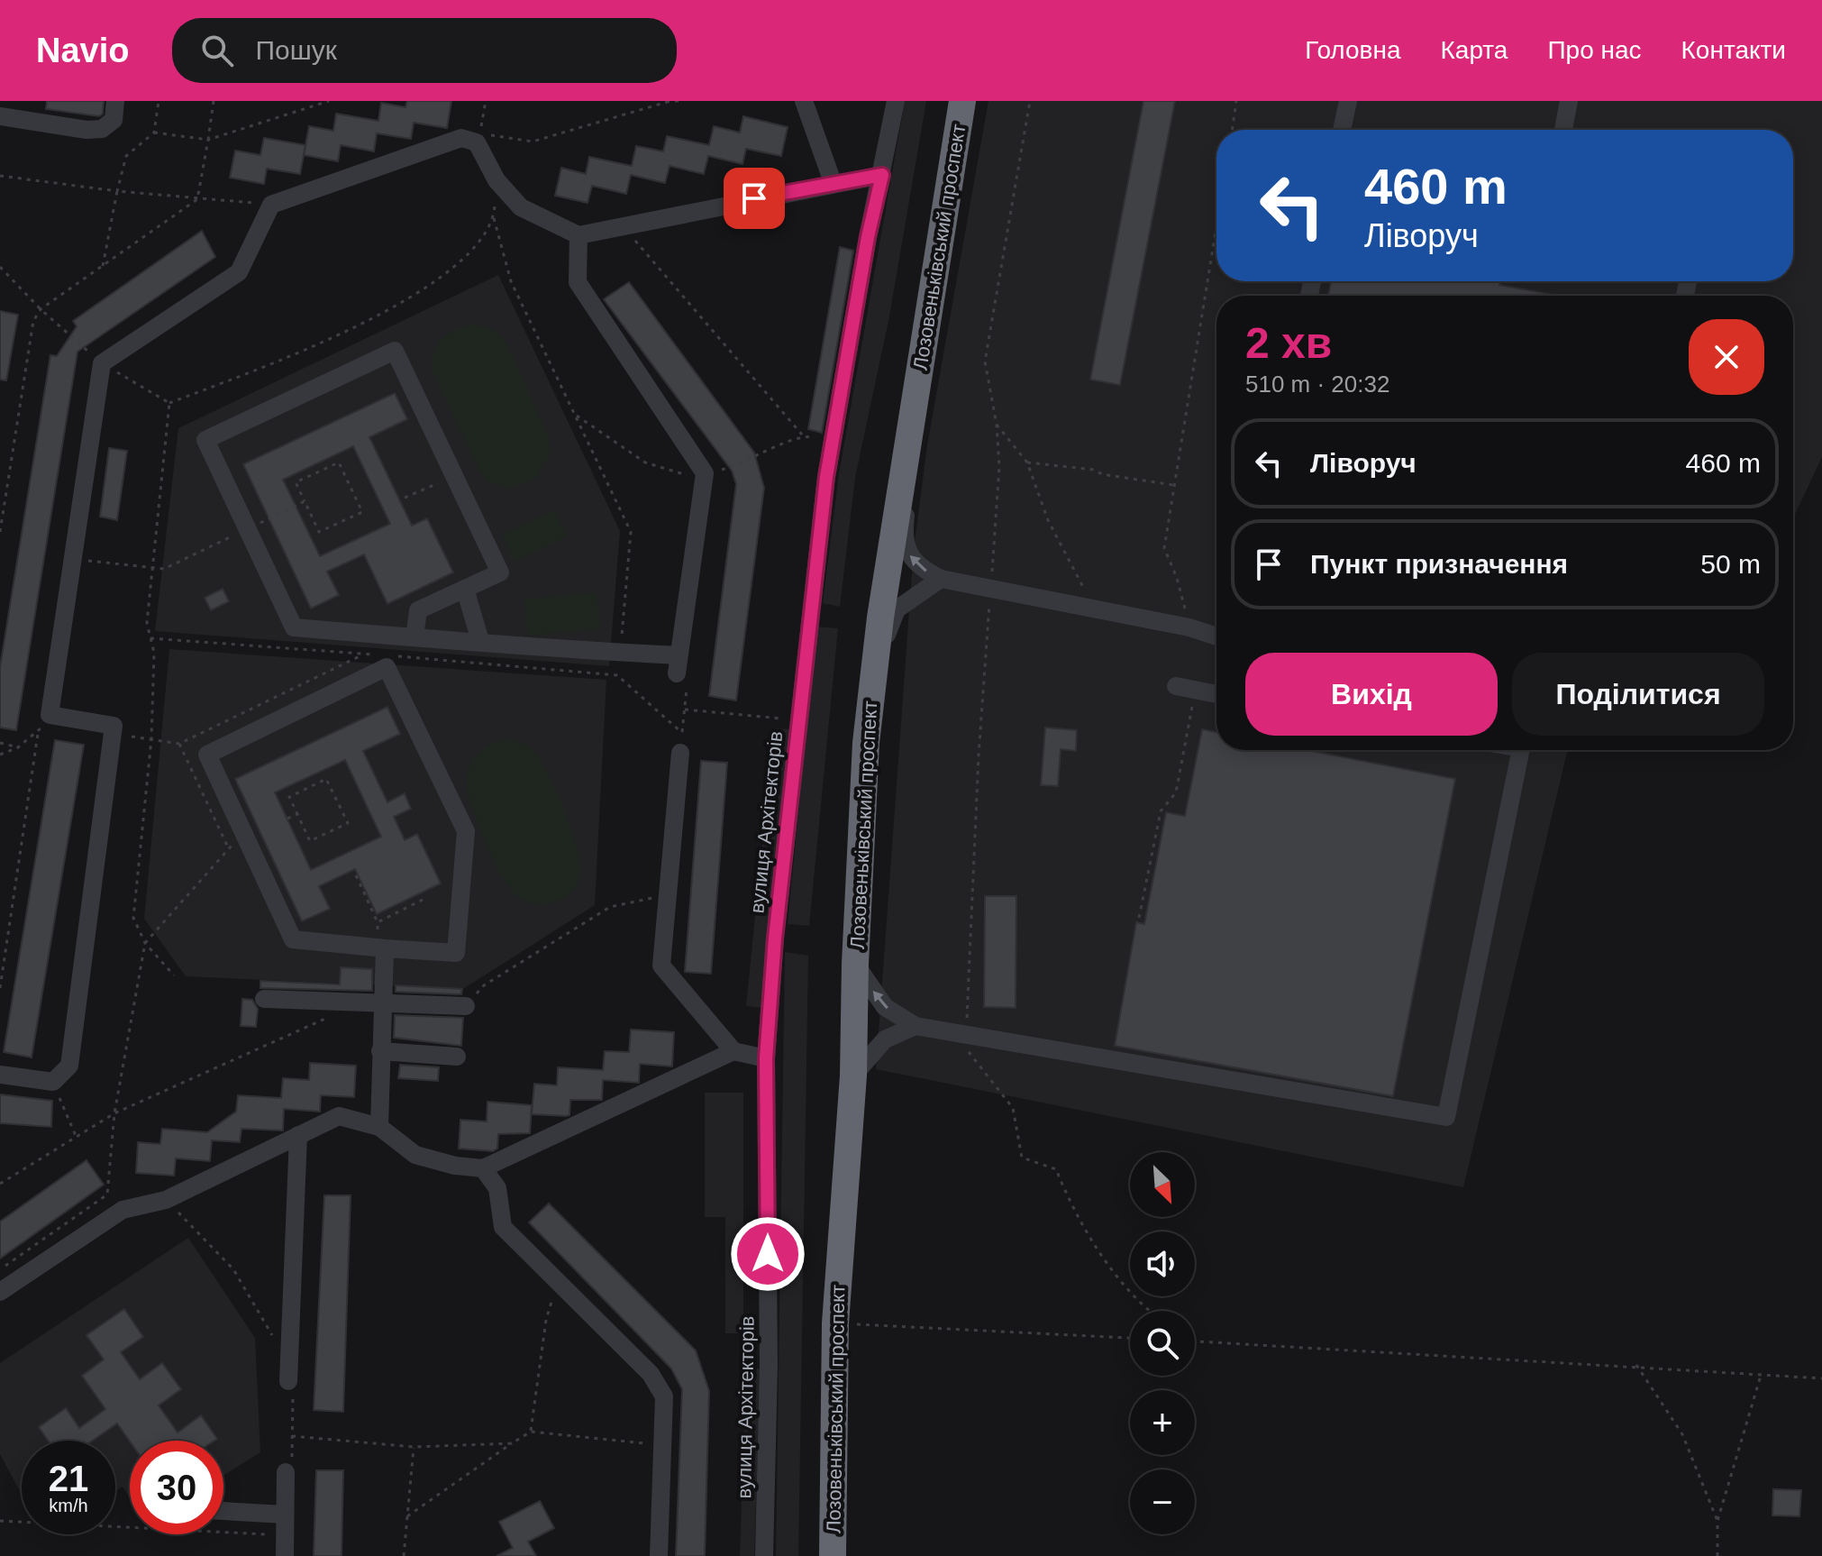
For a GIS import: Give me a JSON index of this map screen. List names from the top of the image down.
{
  "streets": {
    "highway": ["Лозовеньківський проспект"],
    "street": ["вулиця Архітекторів"]
  },
  "north": "bottom right",
  "page": {
    "header": "Navio",
    "search": "Пошук",
    "nav": [
      "Головна",
      "Карта",
      "Про нас",
      "Контакти"
    ],
    "turn": ["460 m", "Ліворуч"],
    "heading": ["2 хв", "510 m · 20:32"],
    "list": [
      {
        "name": "Ліворуч",
        "value": "460 m"
      },
      {
        "name": "Пункт призначення",
        "value": "50 m"
      }
    ],
    "buttons": ["Вихід", "Поділитися"],
    "map_buttons": ["+", "−"],
    "speed": "21 km/h",
    "limit": "30"
  }
}
